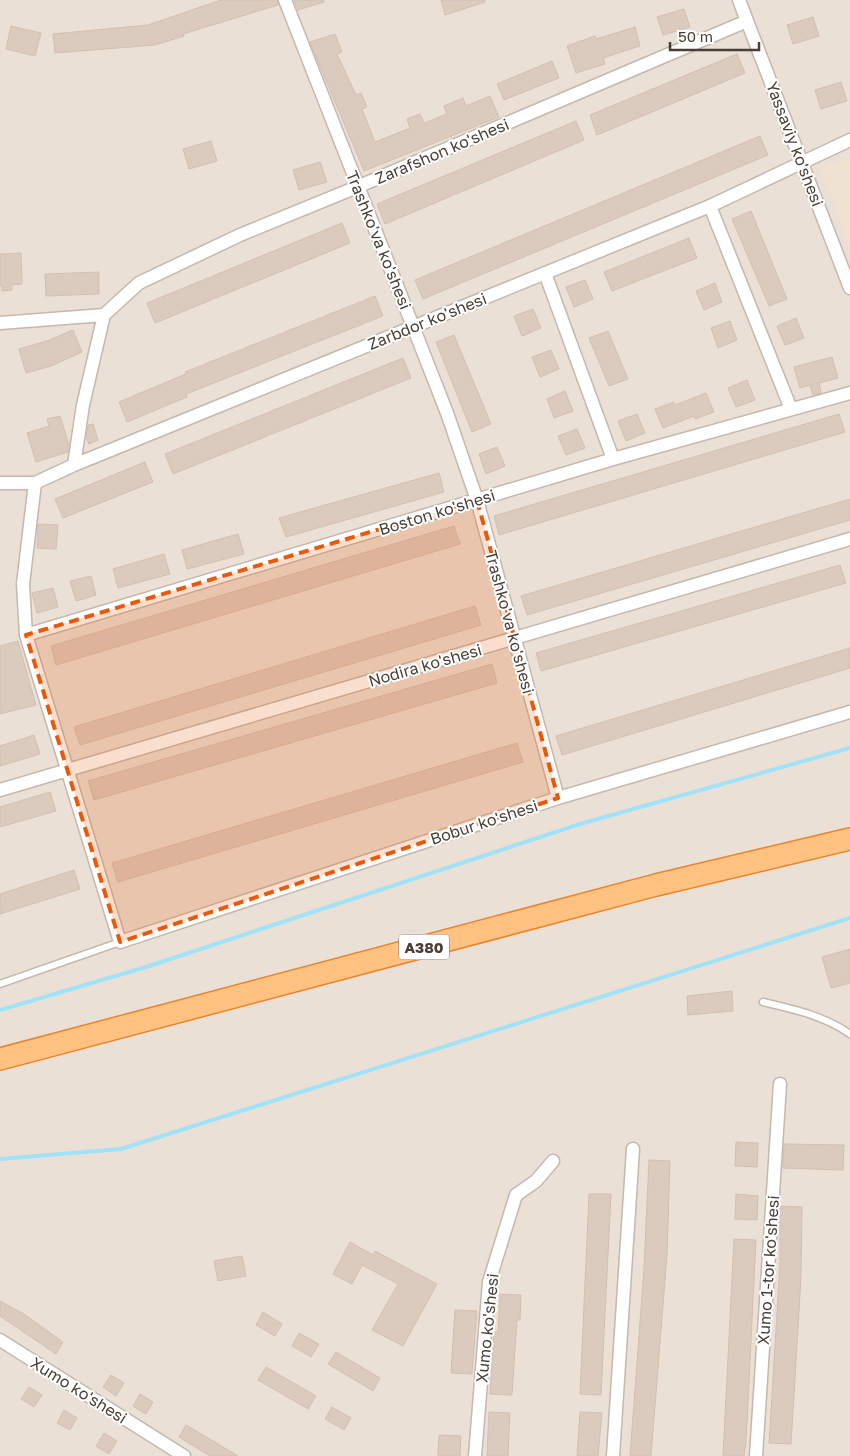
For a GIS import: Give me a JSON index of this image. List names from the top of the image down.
{
  "streets": {
    "highway": ["A380"],
    "street": [
      "Yassaviy ko'shesi",
      "Zarafshon ko'shesi",
      "Trashko'va ko'shesi",
      "Zarbdor ko'shesi",
      "Boston ko'shesi",
      "Nodira ko'shesi",
      "Bobur ko'shesi",
      "Xumo 1-tor ko'shesi",
      "Xumo ko'shesi"
    ]
  },
  "crossings": [
    ["Yassaviy ko'shesi", "Zarafshon ko'shesi"],
    ["Yassaviy ko'shesi", "Zarbdor ko'shesi"],
    ["Zarafshon ko'shesi", "Trashko'va ko'shesi"],
    ["Trashko'va ko'shesi", "Zarbdor ko'shesi"],
    ["Trashko'va ko'shesi", "Boston ko'shesi"],
    ["Trashko'va ko'shesi", "Nodira ko'shesi"],
    ["Trashko'va ko'shesi", "Bobur ko'shesi"]
  ],
  "scale_bar": "50 m"
}
